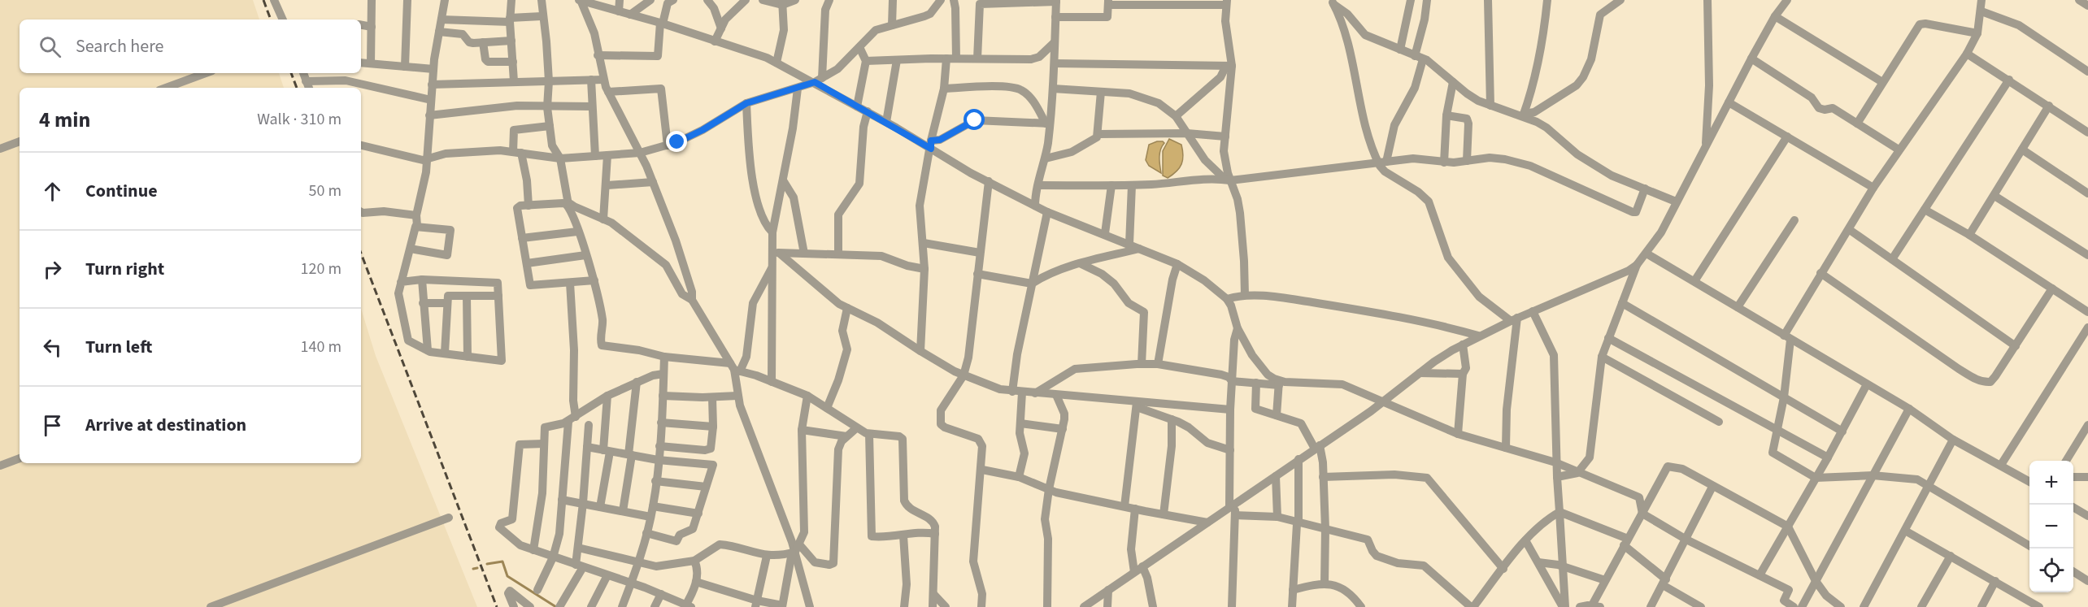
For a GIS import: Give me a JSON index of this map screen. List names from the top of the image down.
{
  "page": {
    "search": "Search here",
    "heading": ["4 min", "Walk · 310 m"],
    "list": [
      ["Continue", "50 m"],
      ["Turn right", "120 m"],
      ["Turn left", "140 m"],
      "Arrive at destination"
    ],
    "map_buttons": ["+", "−"]
  }
}
